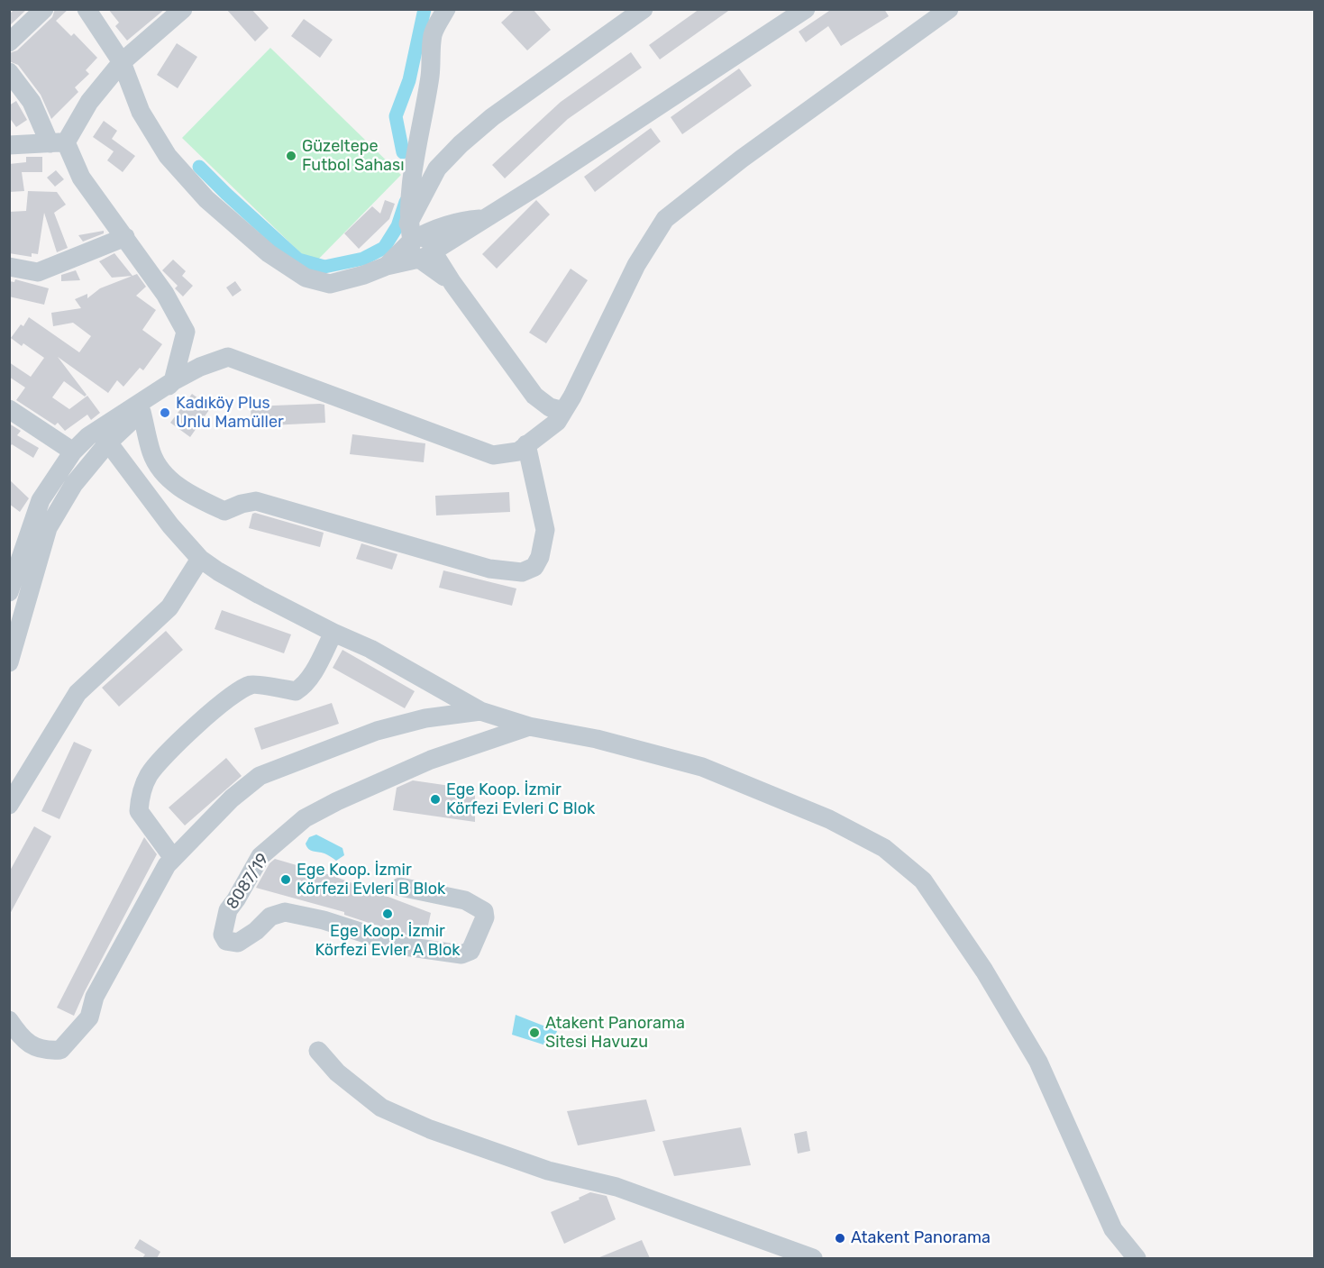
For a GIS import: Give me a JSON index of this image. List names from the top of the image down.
{
  "streets": {
    "street": ["8087/19"]
  },
  "places": [
    "Güzeltepe Futbol Sahası",
    "Kadıköy Plus Unlu Mamüller",
    "Ege Koop. İzmir Körfezi Evleri C Blok",
    "Ege Koop. İzmir Körfezi Evleri B Blok",
    "Ege Koop. İzmir Körfezi Evler A Blok",
    "Atakent Panorama Sitesi Havuzu",
    "Atakent Panorama"
  ]
}
